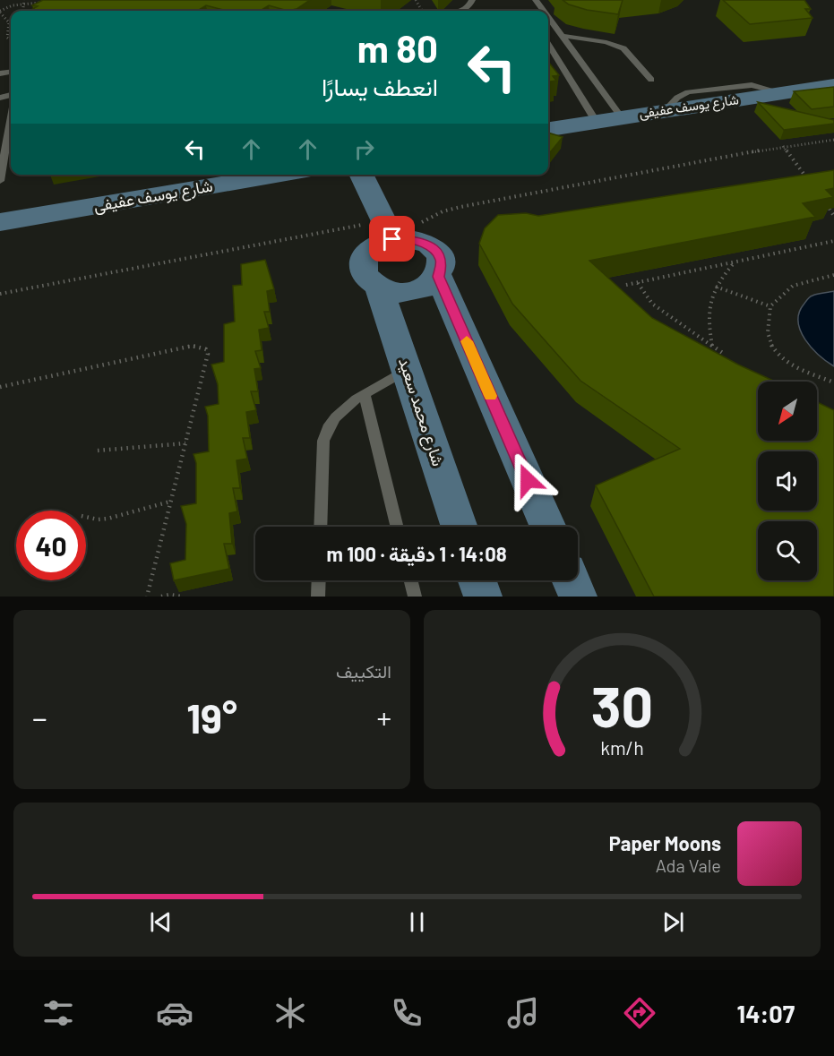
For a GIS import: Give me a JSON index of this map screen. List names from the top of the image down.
{
  "streets": {
    "street": ["شارع يوسف عفيفى", "شارع محمد سعيد"]
  },
  "north": "bottom left",
  "page": {
    "turn": ["80 m", "انعطف يسارًا"],
    "limit": "40",
    "trip": "14:08 · 1 دقيقة · 100 m",
    "tile": "التكييف",
    "heat": ["−", "19°", "+"],
    "song": ["Paper Moons", "Ada Vale"],
    "tabs": "14:07",
    "gauge": ["30", "km/h"]
  }
}
